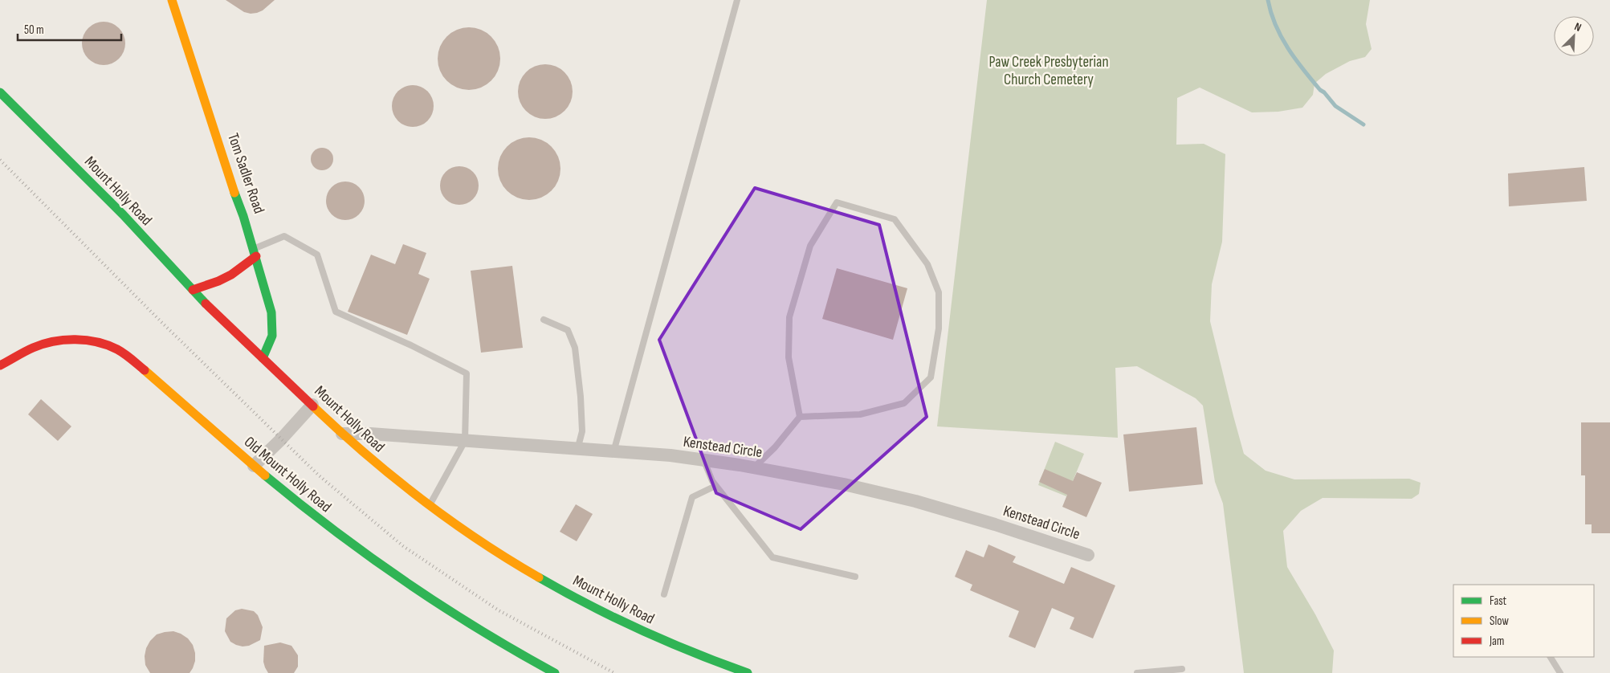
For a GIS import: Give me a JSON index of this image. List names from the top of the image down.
{
  "streets": {
    "street": [
      "Tom Sadler Road",
      "Mount Holly Road",
      "Kenstead Circle",
      "Old Mount Holly Road"
    ]
  },
  "crossings": [
    ["Tom Sadler Road", "Mount Holly Road"],
    ["Mount Holly Road", "Kenstead Circle"]
  ],
  "parks": ["Paw Creek Presbyterian Church Cemetery"],
  "legend": ["Fast", "Slow", "Jam"],
  "scale_bar": "50 m",
  "north": "top right"
}
